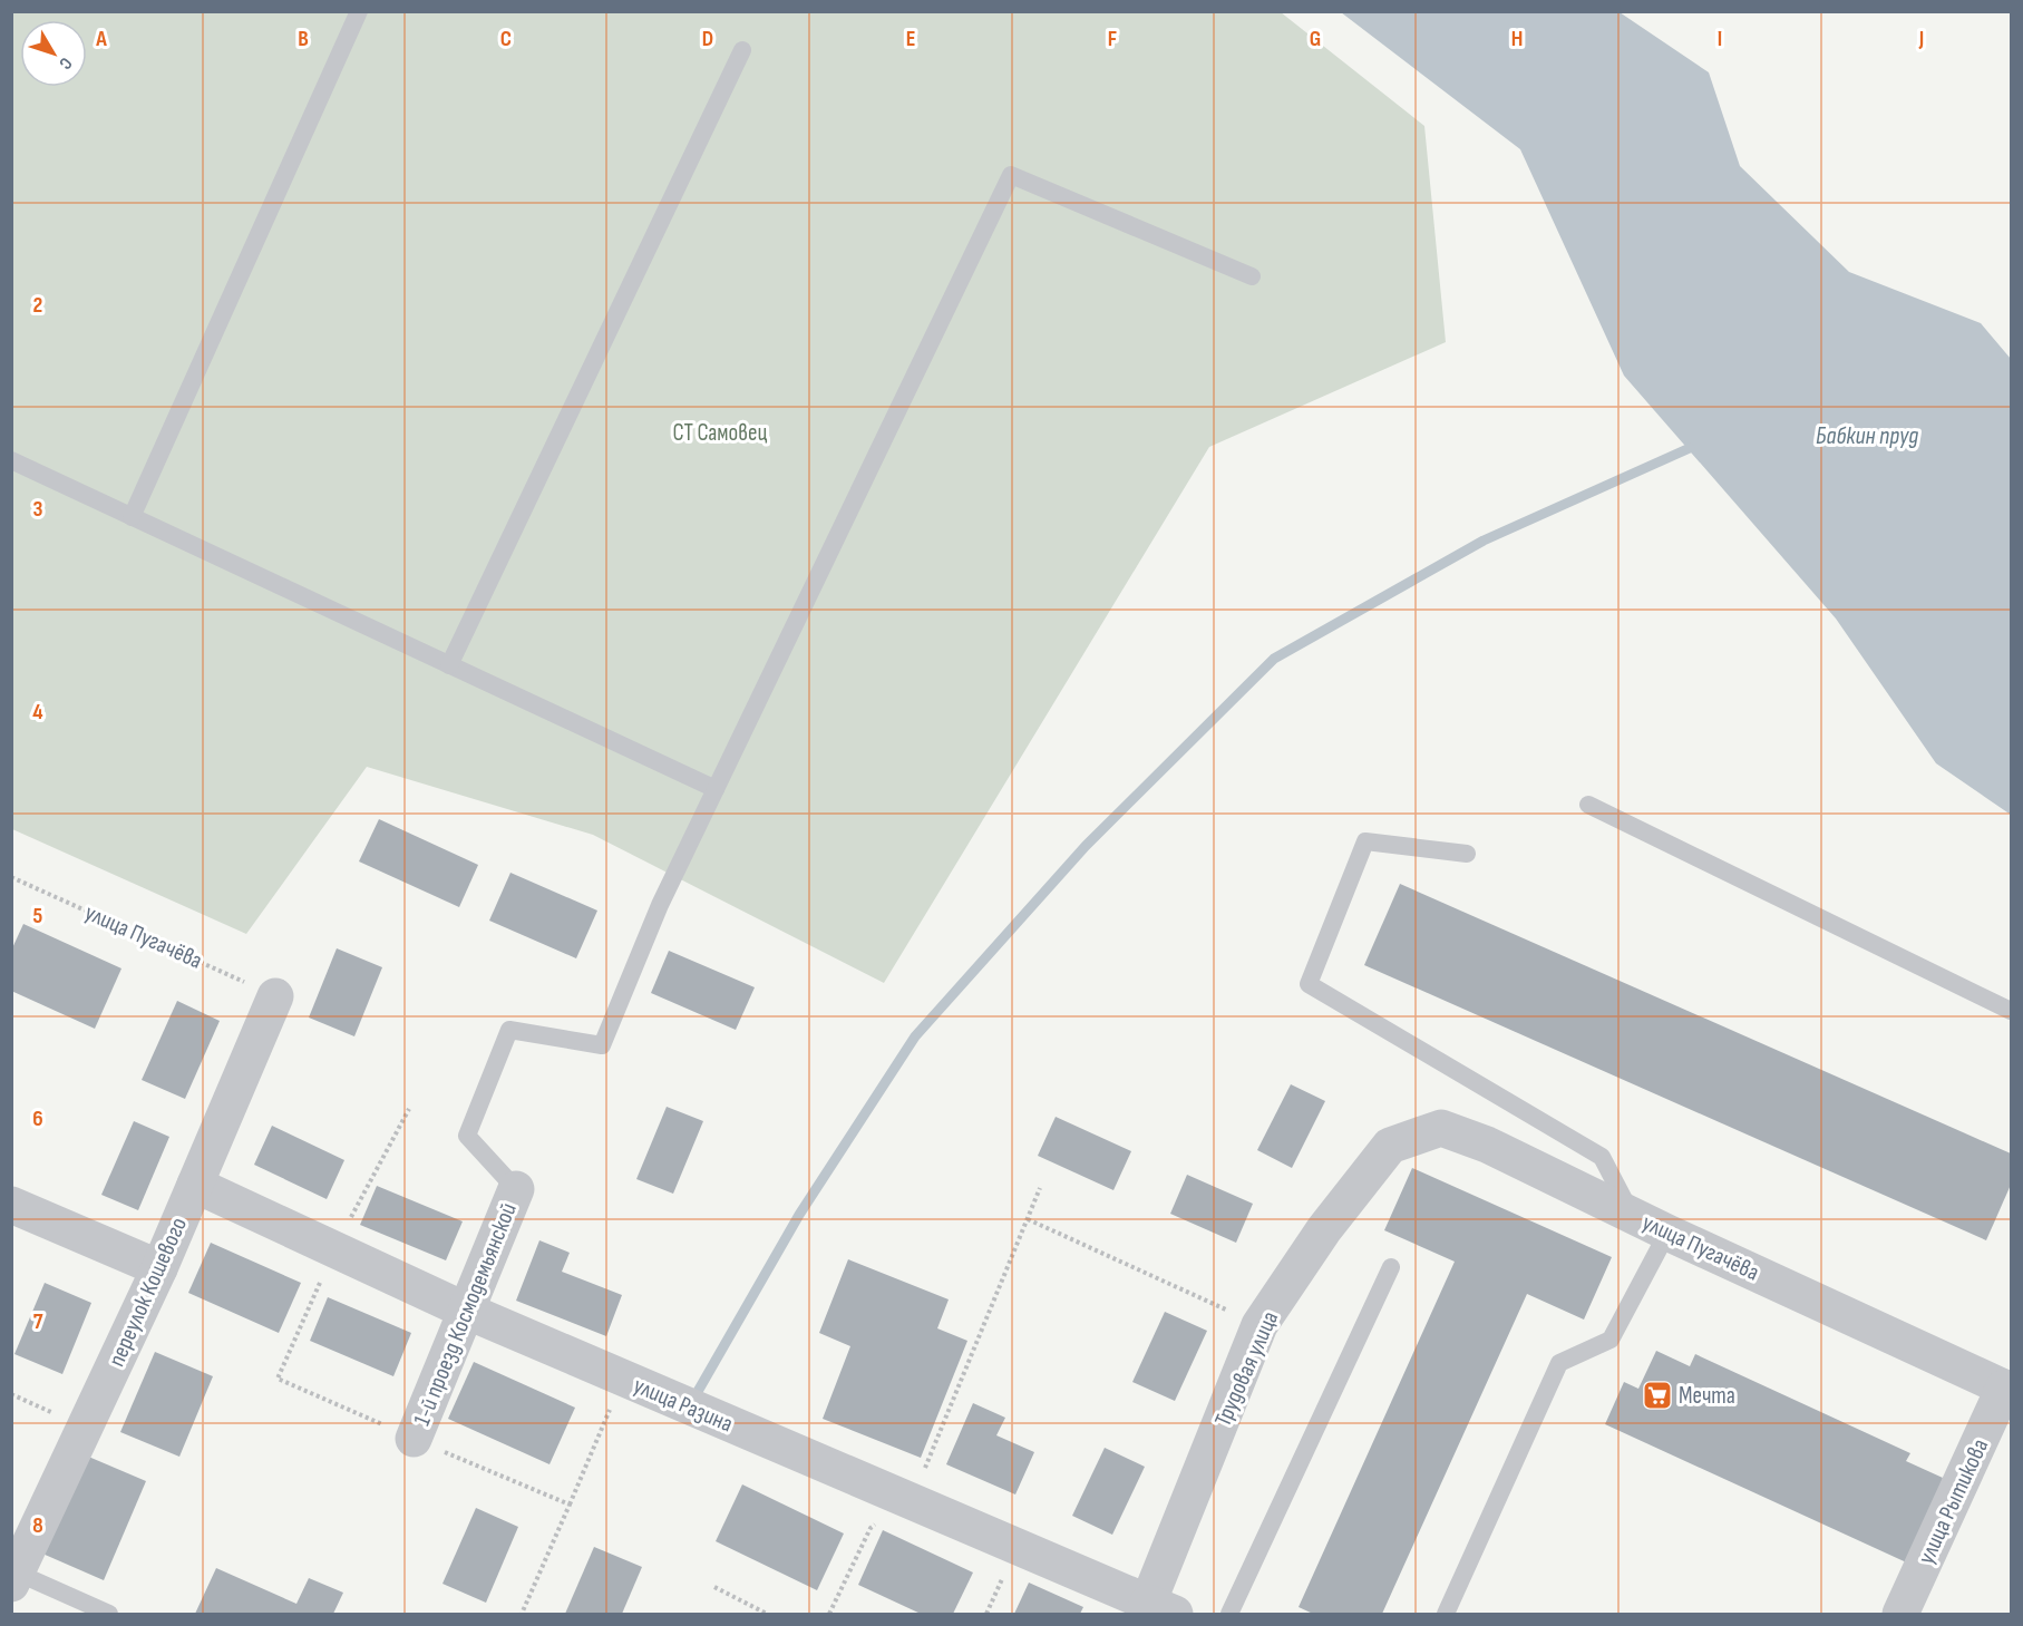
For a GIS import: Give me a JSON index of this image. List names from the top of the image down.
{
  "streets": {
    "street": [
      "улица Пугачёва",
      "переулок Кошевого",
      "1-й проезд Космодемьянской",
      "Трудовая улица",
      "улица Разина",
      "улица Рытикова"
    ]
  },
  "crossings": [
    ["улица Пугачёва", "переулок Кошевого"],
    ["улица Пугачёва", "Трудовая улица"],
    ["улица Пугачёва", "улица Рытикова"],
    ["переулок Кошевого", "улица Разина"],
    ["1-й проезд Космодемьянской", "улица Разина"],
    ["Трудовая улица", "улица Разина"]
  ],
  "water": ["Бабкин пруд"],
  "parks": ["СТ Самовец"],
  "places": {
    "supermarket": ["Мечта"]
  },
  "north": "bottom right",
  "grid": {
    "columns": [
      "A",
      "B",
      "C",
      "D",
      "E",
      "F",
      "G",
      "H",
      "I",
      "J"
    ],
    "rows": [
      "2",
      "3",
      "4",
      "5",
      "6",
      "7",
      "8"
    ]
  }
}
